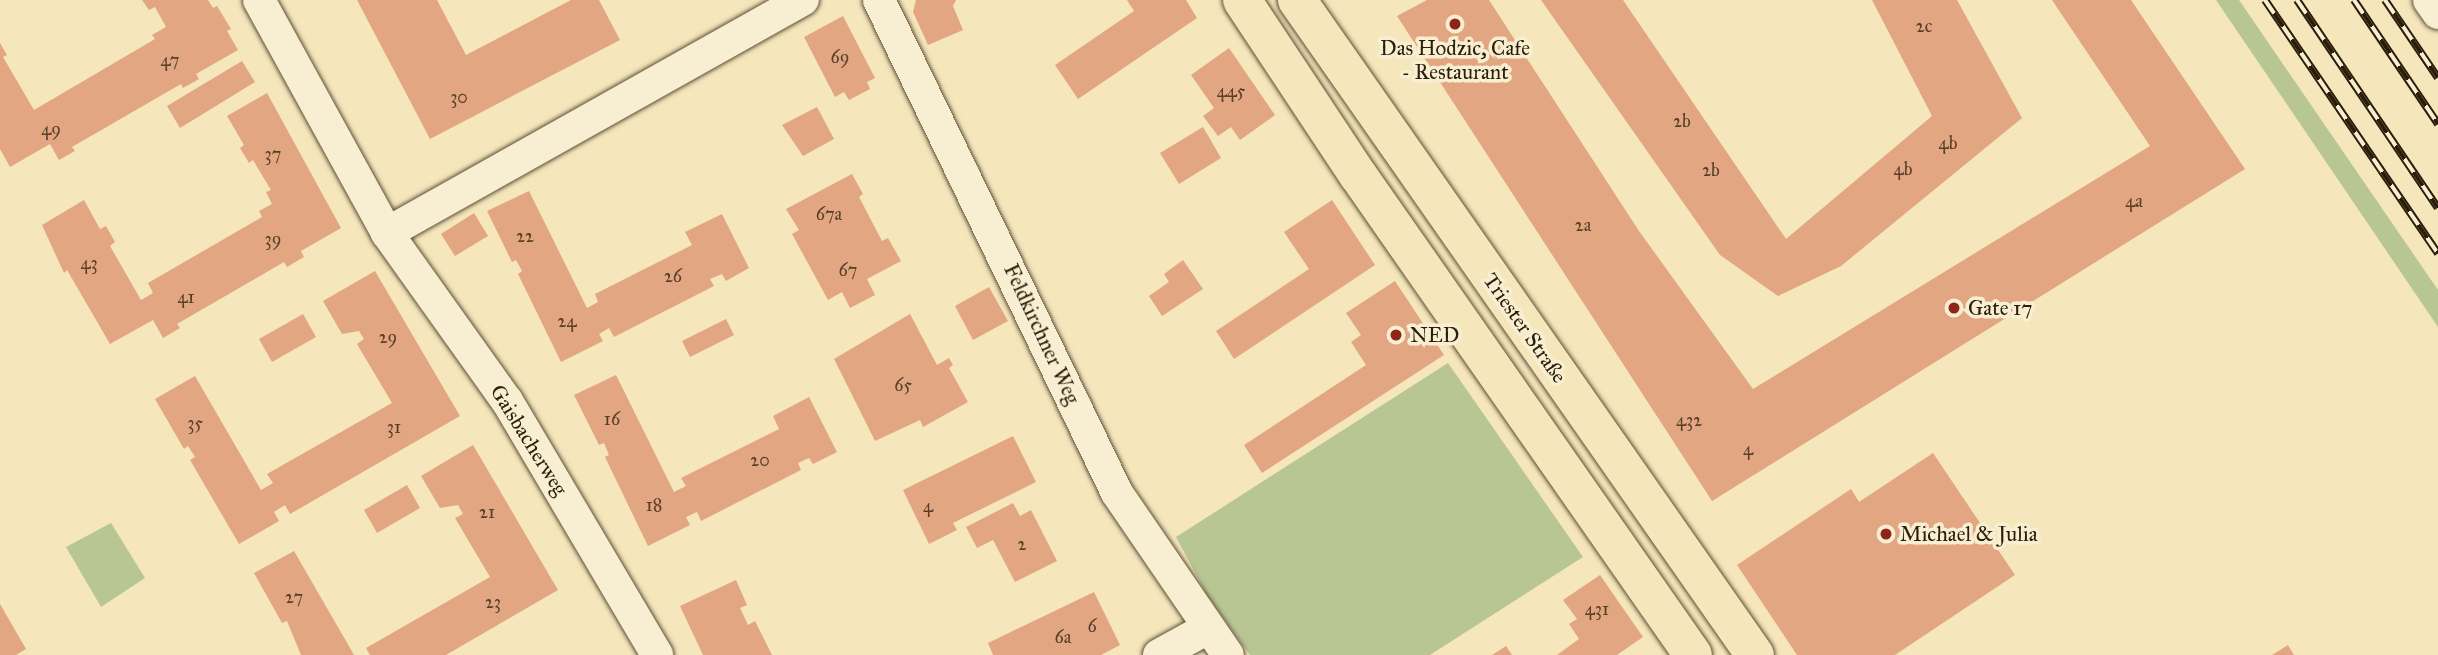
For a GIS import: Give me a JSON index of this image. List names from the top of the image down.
{
  "streets": {
    "main road": ["Triester Straße"],
    "street": ["Feldkirchner Weg", "Gaisbacherweg"]
  },
  "places": [
    "Das Hodzic, Cafe - Restaurant",
    "Gate 17",
    "NED",
    "Michael & Julia"
  ],
  "house_numbers": [
    "2c",
    "69",
    "47",
    "445",
    "30",
    "2b",
    "49",
    "4b",
    "37",
    "4b",
    "2b",
    "4a",
    "67a",
    "2a",
    "22",
    "39",
    "43",
    "67",
    "26",
    "41",
    "24",
    "29",
    "65",
    "16",
    "432",
    "35",
    "31",
    "4",
    "20",
    "18",
    "4",
    "21",
    "2",
    "27",
    "23",
    "431",
    "6",
    "6a"
  ]
}
